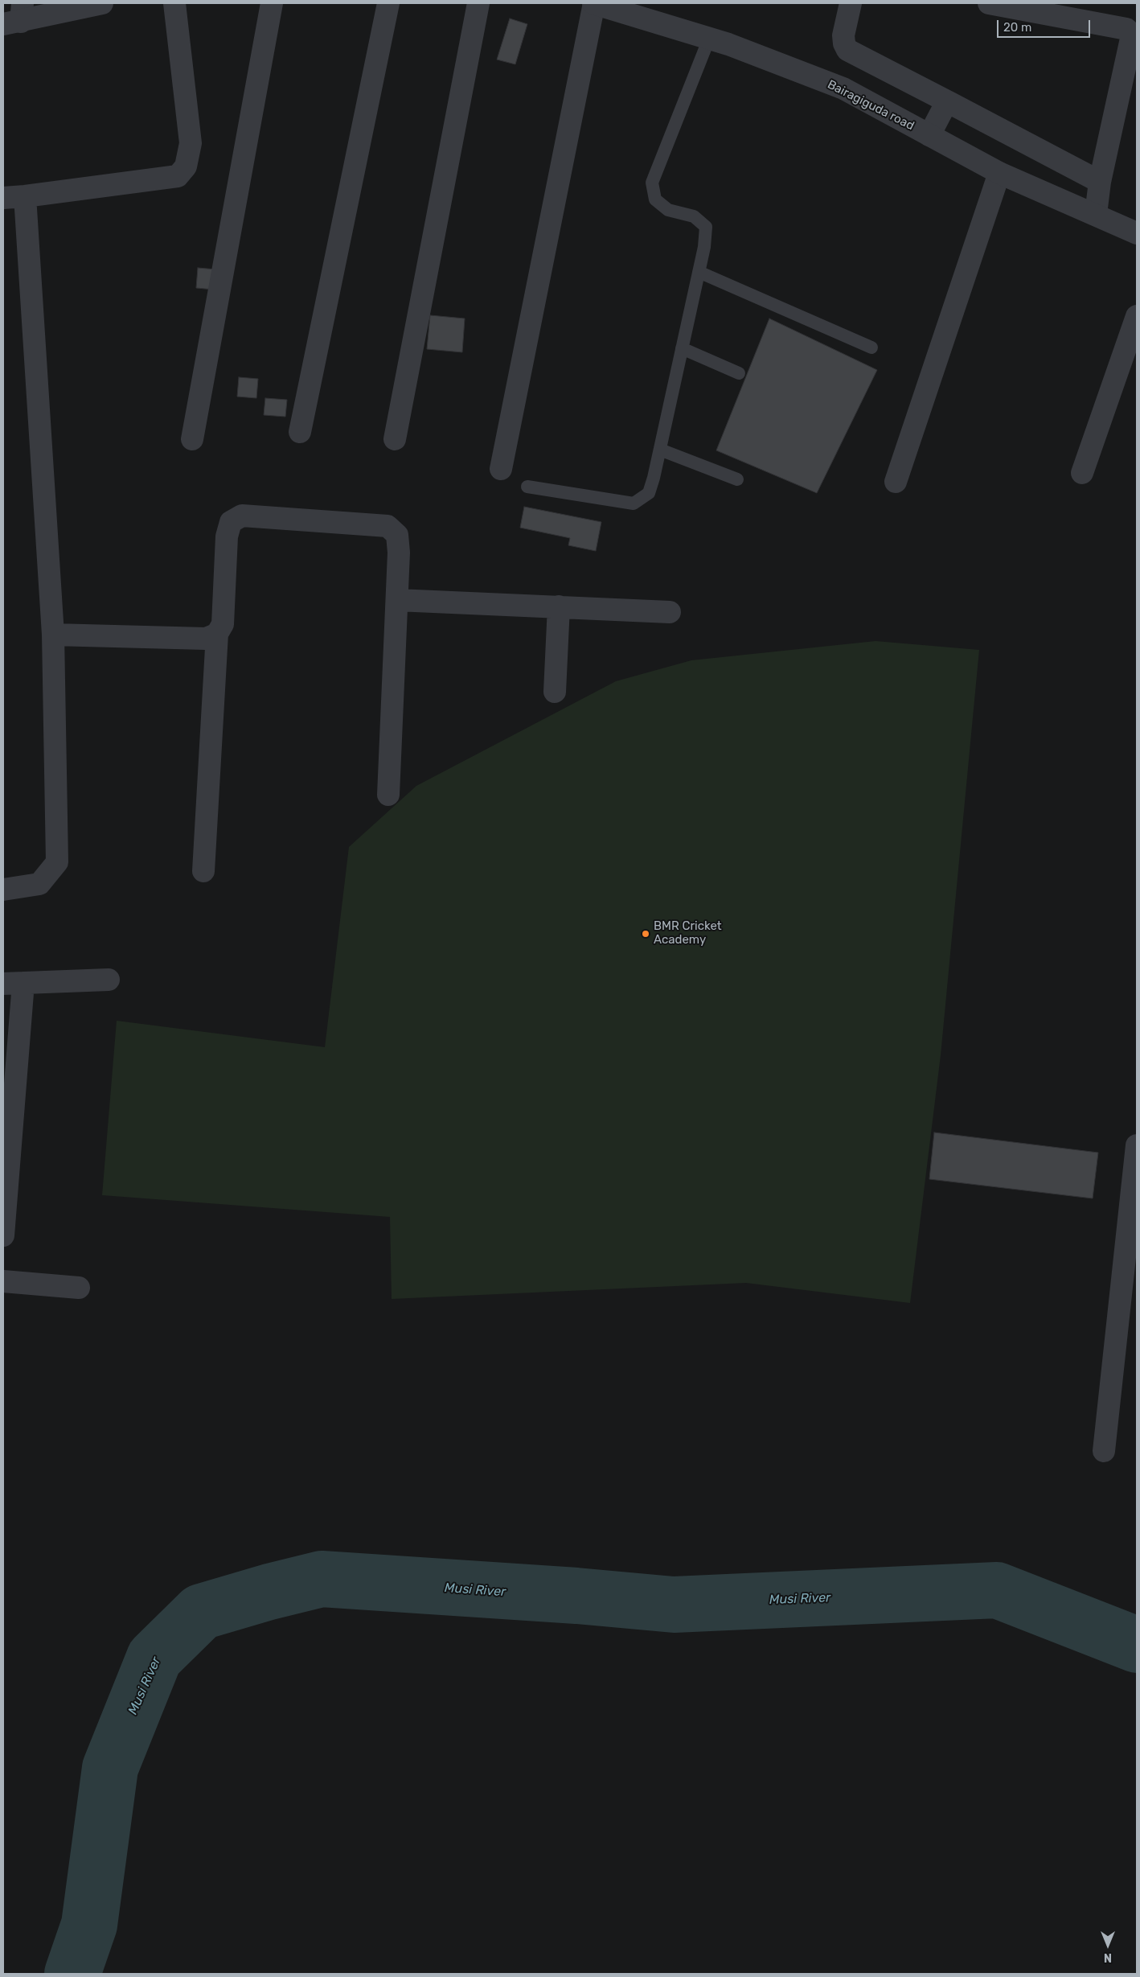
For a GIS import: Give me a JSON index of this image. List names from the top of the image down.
{
  "streets": {
    "street": ["Bairagiguda road"]
  },
  "water": ["Musi River"],
  "places": ["BMR Cricket Academy"],
  "scale_bar": "20 m",
  "north": "bottom"
}
